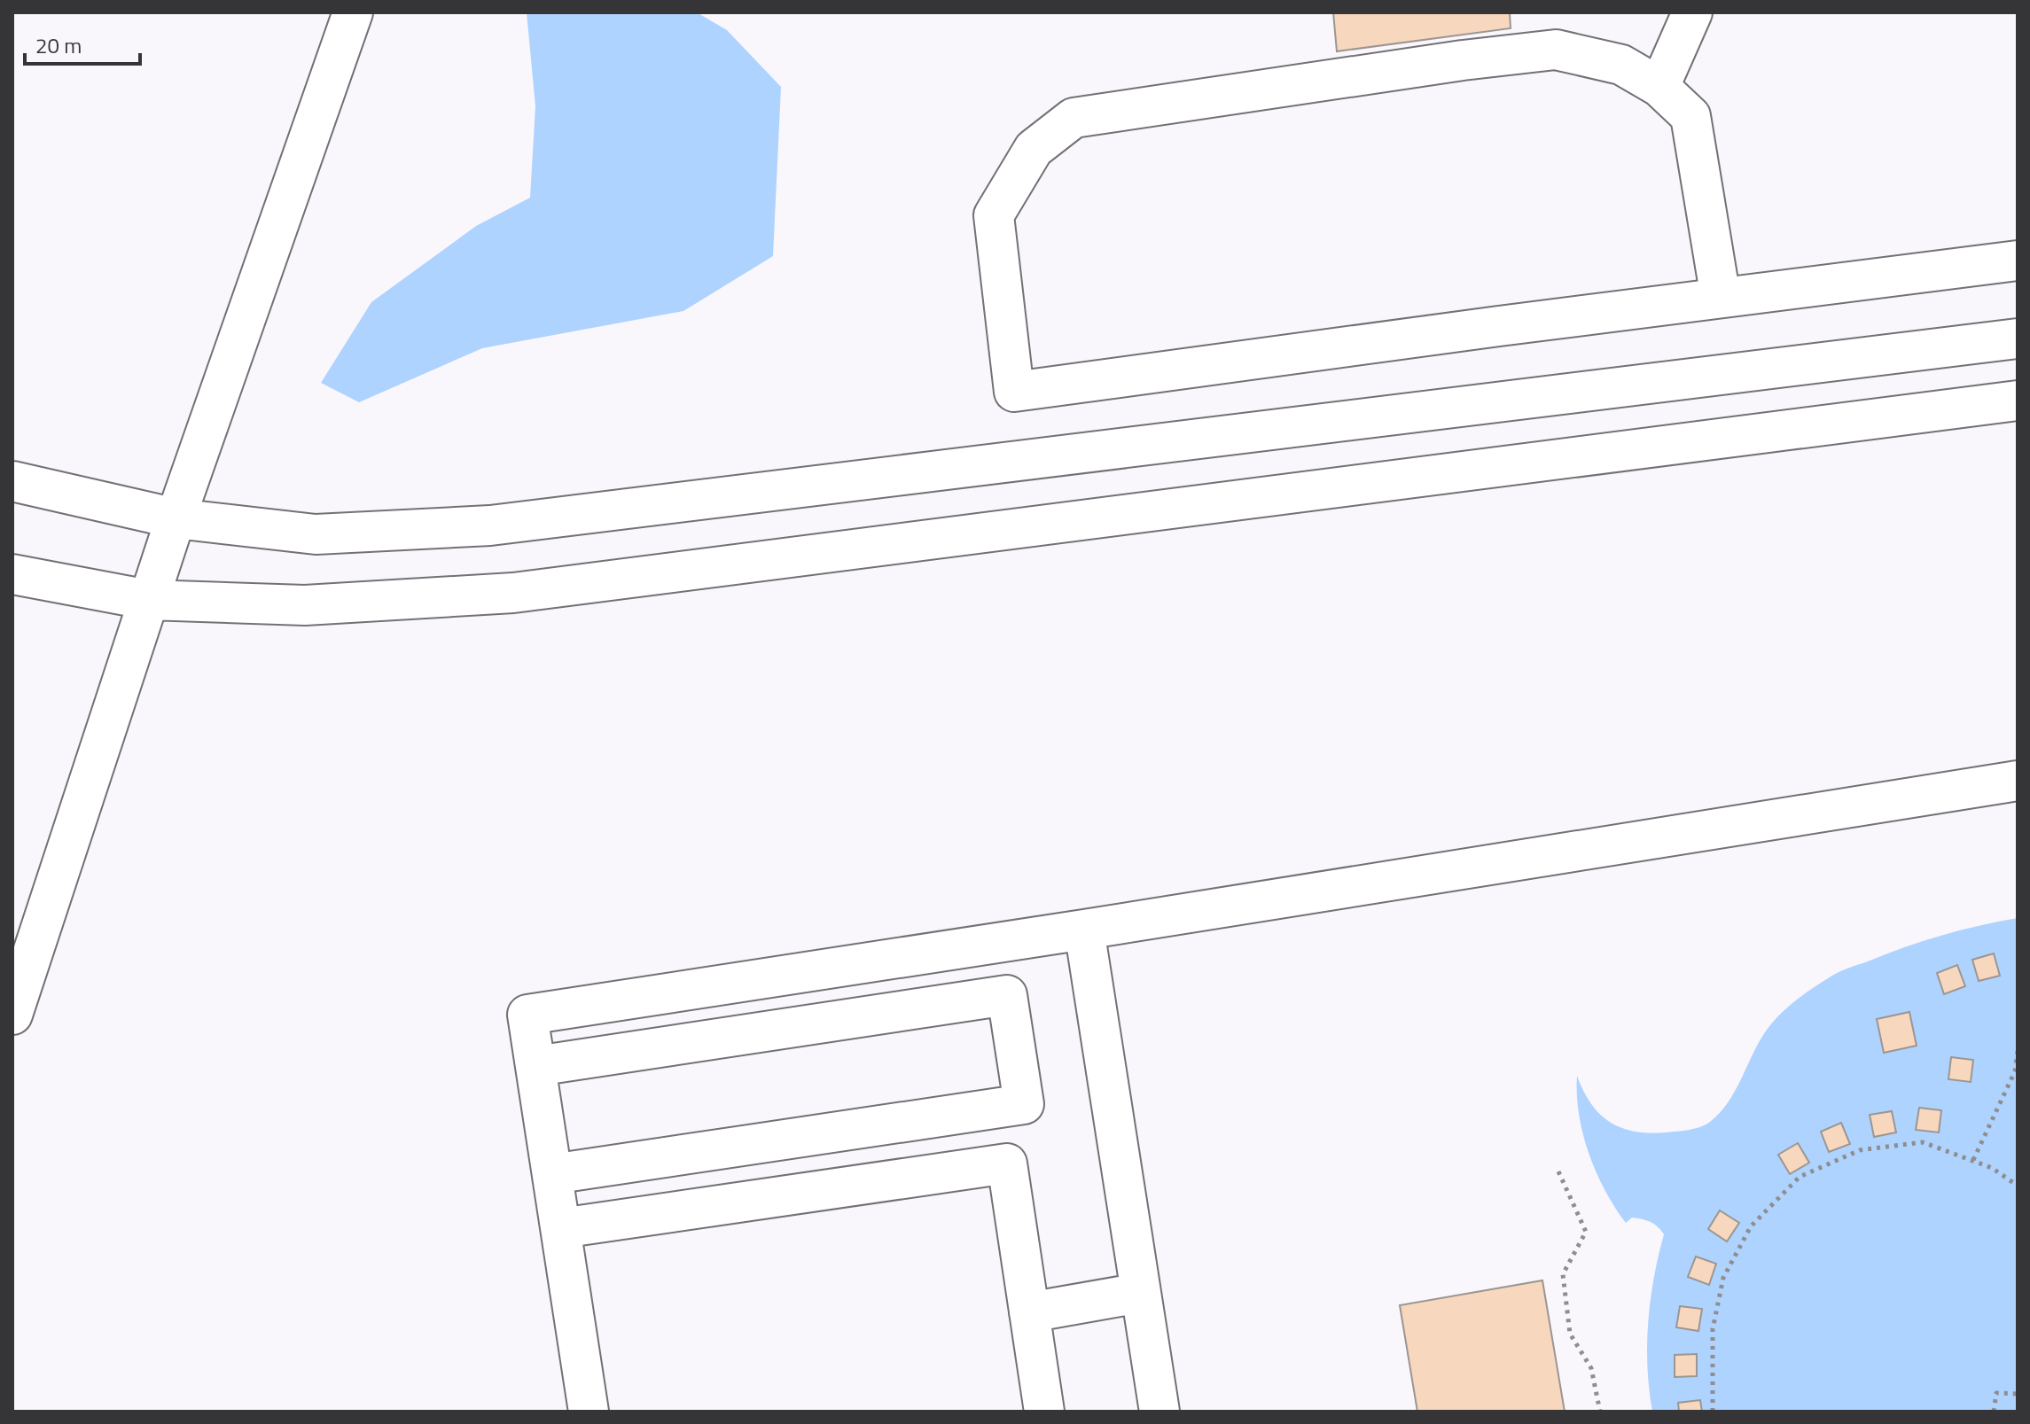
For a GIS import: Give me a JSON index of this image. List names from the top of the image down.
{
  "scale_bar": "20 m"
}
